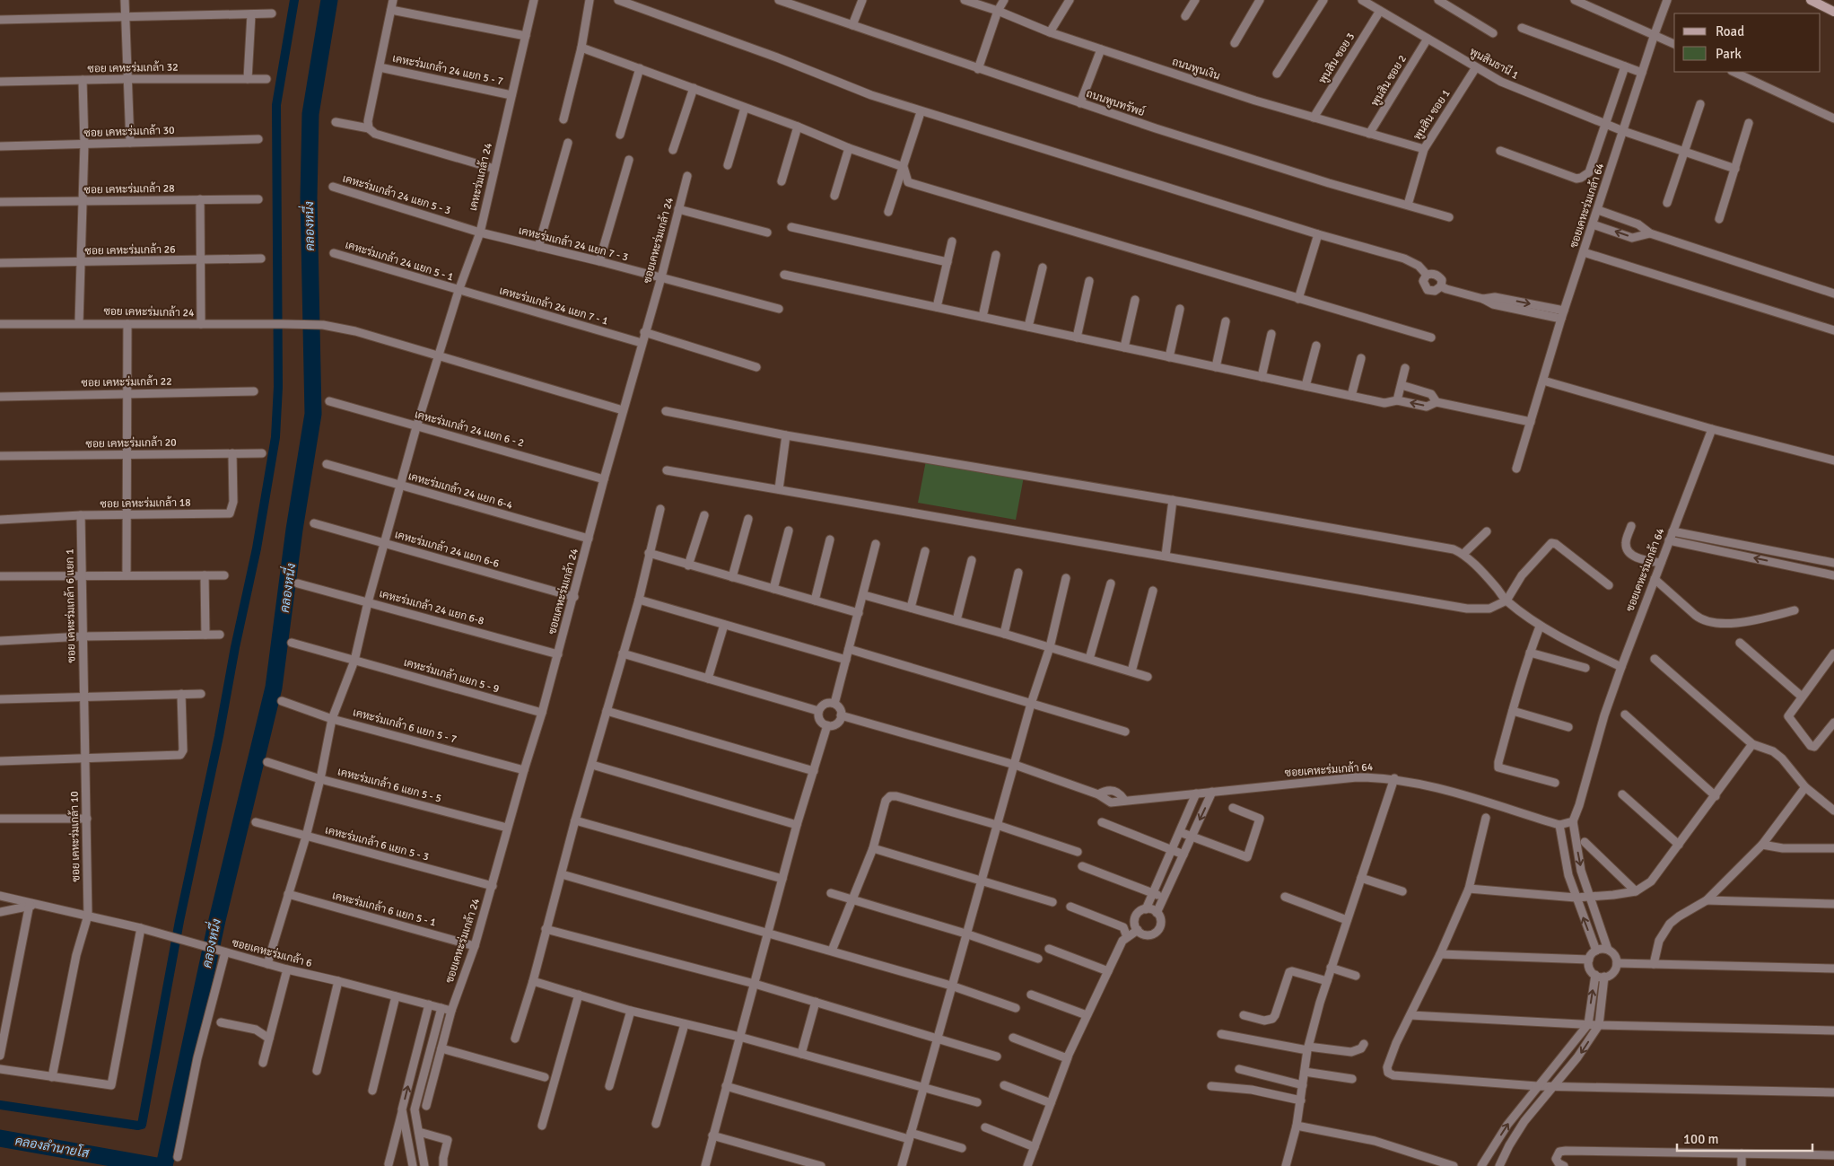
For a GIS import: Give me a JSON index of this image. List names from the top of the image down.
{
  "streets": {
    "street": [
      "พูนสิน ซอย 3",
      "พูนสินธานี 1",
      "ซอย เคหะร่มเกล้า 32",
      "ถนนพูนเงิน",
      "เคหะร่มเกล้า 24 แยก 5 - 7",
      "พูนสิน ซอย 2",
      "ถนนพูนทรัพย์",
      "พูนสิน ซอย 1",
      "ซอย เคหะร่มเกล้า 30",
      "เคหะร่มเกล้า 24",
      "ซอย เคหะร่มเกล้า 28",
      "เคหะร่มเกล้า 24 แยก 5 - 3",
      "ซอยเคหะร่มเกล้า 64",
      "ซอยเคหะร่มเกล้า 24",
      "เคหะร่มเกล้า 24 แยก 7 - 3",
      "ซอย เคหะร่มเกล้า 26",
      "เคหะร่มเกล้า 24 แยก 5 - 1",
      "เคหะร่มเกล้า 24 แยก 7 - 1",
      "ซอย เคหะร่มเกล้า 24",
      "ซอย เคหะร่มเกล้า 22",
      "เคหะร่มเกล้า 24 แยก 6 - 2",
      "ซอย เคหะร่มเกล้า 20",
      "เคหะร่มเกล้า 24 แยก 6-4",
      "ซอย เคหะร่มเกล้า 18",
      "เคหะร่มเกล้า 24 แยก 6-6",
      "ซอย เคหะร่มเกล้า 6 แยก 1",
      "เคหะร่มเกล้า 24 แยก 6-8",
      "เคหะร่มเกล้า แยก 5 - 9",
      "เคหะร่มเกล้า 6 แยก 5 - 7",
      "เคหะร่มเกล้า 6 แยก 5 - 5",
      "ซอย เคหะร่มเกล้า 10",
      "เคหะร่มเกล้า 6 แยก 5 - 3",
      "เคหะร่มเกล้า 6 แยก 5 - 1",
      "ซอยเคหะร่มเกล้า 6"
    ]
  },
  "crossings": [
    ["พูนสิน ซอย 3", "พูนสินธานี 1"],
    ["พูนสิน ซอย 3", "ถนนพูนเงิน"],
    ["พูนสินธานี 1", "พูนสิน ซอย 2"],
    ["พูนสินธานี 1", "พูนสิน ซอย 1"],
    ["พูนสินธานี 1", "ซอยเคหะร่มเกล้า 64"],
    ["ถนนพูนเงิน", "พูนสิน ซอย 2"],
    ["ถนนพูนเงิน", "พูนสิน ซอย 1"],
    ["เคหะร่มเกล้า 24 แยก 5 - 7", "เคหะร่มเกล้า 24"],
    ["ถนนพูนทรัพย์", "พูนสิน ซอย 1"],
    ["เคหะร่มเกล้า 24", "เคหะร่มเกล้า 24 แยก 5 - 3"],
    ["เคหะร่มเกล้า 24", "เคหะร่มเกล้า 24 แยก 7 - 3"],
    ["เคหะร่มเกล้า 24", "เคหะร่มเกล้า 24 แยก 5 - 1"],
    ["เคหะร่มเกล้า 24", "เคหะร่มเกล้า 24 แยก 7 - 1"],
    ["เคหะร่มเกล้า 24", "ซอย เคหะร่มเกล้า 24"],
    ["เคหะร่มเกล้า 24", "เคหะร่มเกล้า 24 แยก 6 - 2"],
    ["เคหะร่มเกล้า 24", "เคหะร่มเกล้า 24 แยก 6-4"],
    ["เคหะร่มเกล้า 24", "เคหะร่มเกล้า 24 แยก 6-6"],
    ["เคหะร่มเกล้า 24", "เคหะร่มเกล้า 24 แยก 6-8"],
    ["เคหะร่มเกล้า 24", "เคหะร่มเกล้า แยก 5 - 9"],
    ["เคหะร่มเกล้า 24", "เคหะร่มเกล้า 6 แยก 5 - 7"],
    ["เคหะร่มเกล้า 24", "เคหะร่มเกล้า 6 แยก 5 - 5"],
    ["เคหะร่มเกล้า 24", "เคหะร่มเกล้า 6 แยก 5 - 3"],
    ["เคหะร่มเกล้า 24", "เคหะร่มเกล้า 6 แยก 5 - 1"],
    ["เคหะร่มเกล้า 24", "ซอยเคหะร่มเกล้า 6"],
    ["เคหะร่มเกล้า 24 แยก 5 - 3", "เคหะร่มเกล้า 24 แยก 7 - 3"],
    ["ซอยเคหะร่มเกล้า 24", "เคหะร่มเกล้า 24 แยก 7 - 3"],
    ["ซอยเคหะร่มเกล้า 24", "เคหะร่มเกล้า 24 แยก 7 - 1"],
    ["ซอยเคหะร่มเกล้า 24", "ซอย เคหะร่มเกล้า 24"],
    ["ซอยเคหะร่มเกล้า 24", "เคหะร่มเกล้า 24 แยก 6 - 2"],
    ["ซอยเคหะร่มเกล้า 24", "เคหะร่มเกล้า 24 แยก 6-4"],
    ["ซอยเคหะร่มเกล้า 24", "เคหะร่มเกล้า 24 แยก 6-6"],
    ["ซอยเคหะร่มเกล้า 24", "เคหะร่มเกล้า 24 แยก 6-8"],
    ["ซอยเคหะร่มเกล้า 24", "เคหะร่มเกล้า แยก 5 - 9"],
    ["ซอยเคหะร่มเกล้า 24", "เคหะร่มเกล้า 6 แยก 5 - 7"],
    ["ซอยเคหะร่มเกล้า 24", "เคหะร่มเกล้า 6 แยก 5 - 5"],
    ["ซอยเคหะร่มเกล้า 24", "เคหะร่มเกล้า 6 แยก 5 - 3"],
    ["ซอยเคหะร่มเกล้า 24", "เคหะร่มเกล้า 6 แยก 5 - 1"],
    ["ซอยเคหะร่มเกล้า 24", "ซอยเคหะร่มเกล้า 6"],
    ["เคหะร่มเกล้า 24 แยก 5 - 1", "เคหะร่มเกล้า 24 แยก 7 - 1"],
    ["ซอย เคหะร่มเกล้า 20", "ซอย เคหะร่มเกล้า 18"],
    ["ซอย เคหะร่มเกล้า 18", "ซอย เคหะร่มเกล้า 6 แยก 1"],
    ["ซอย เคหะร่มเกล้า 6 แยก 1", "ซอย เคหะร่มเกล้า 10"],
    ["ซอย เคหะร่มเกล้า 10", "ซอยเคหะร่มเกล้า 6"]
  ],
  "water": ["คลองหนึ่ง", "คลองลำนายโส"],
  "legend": ["Road", "Park"],
  "scale_bar": "100 m"
}
